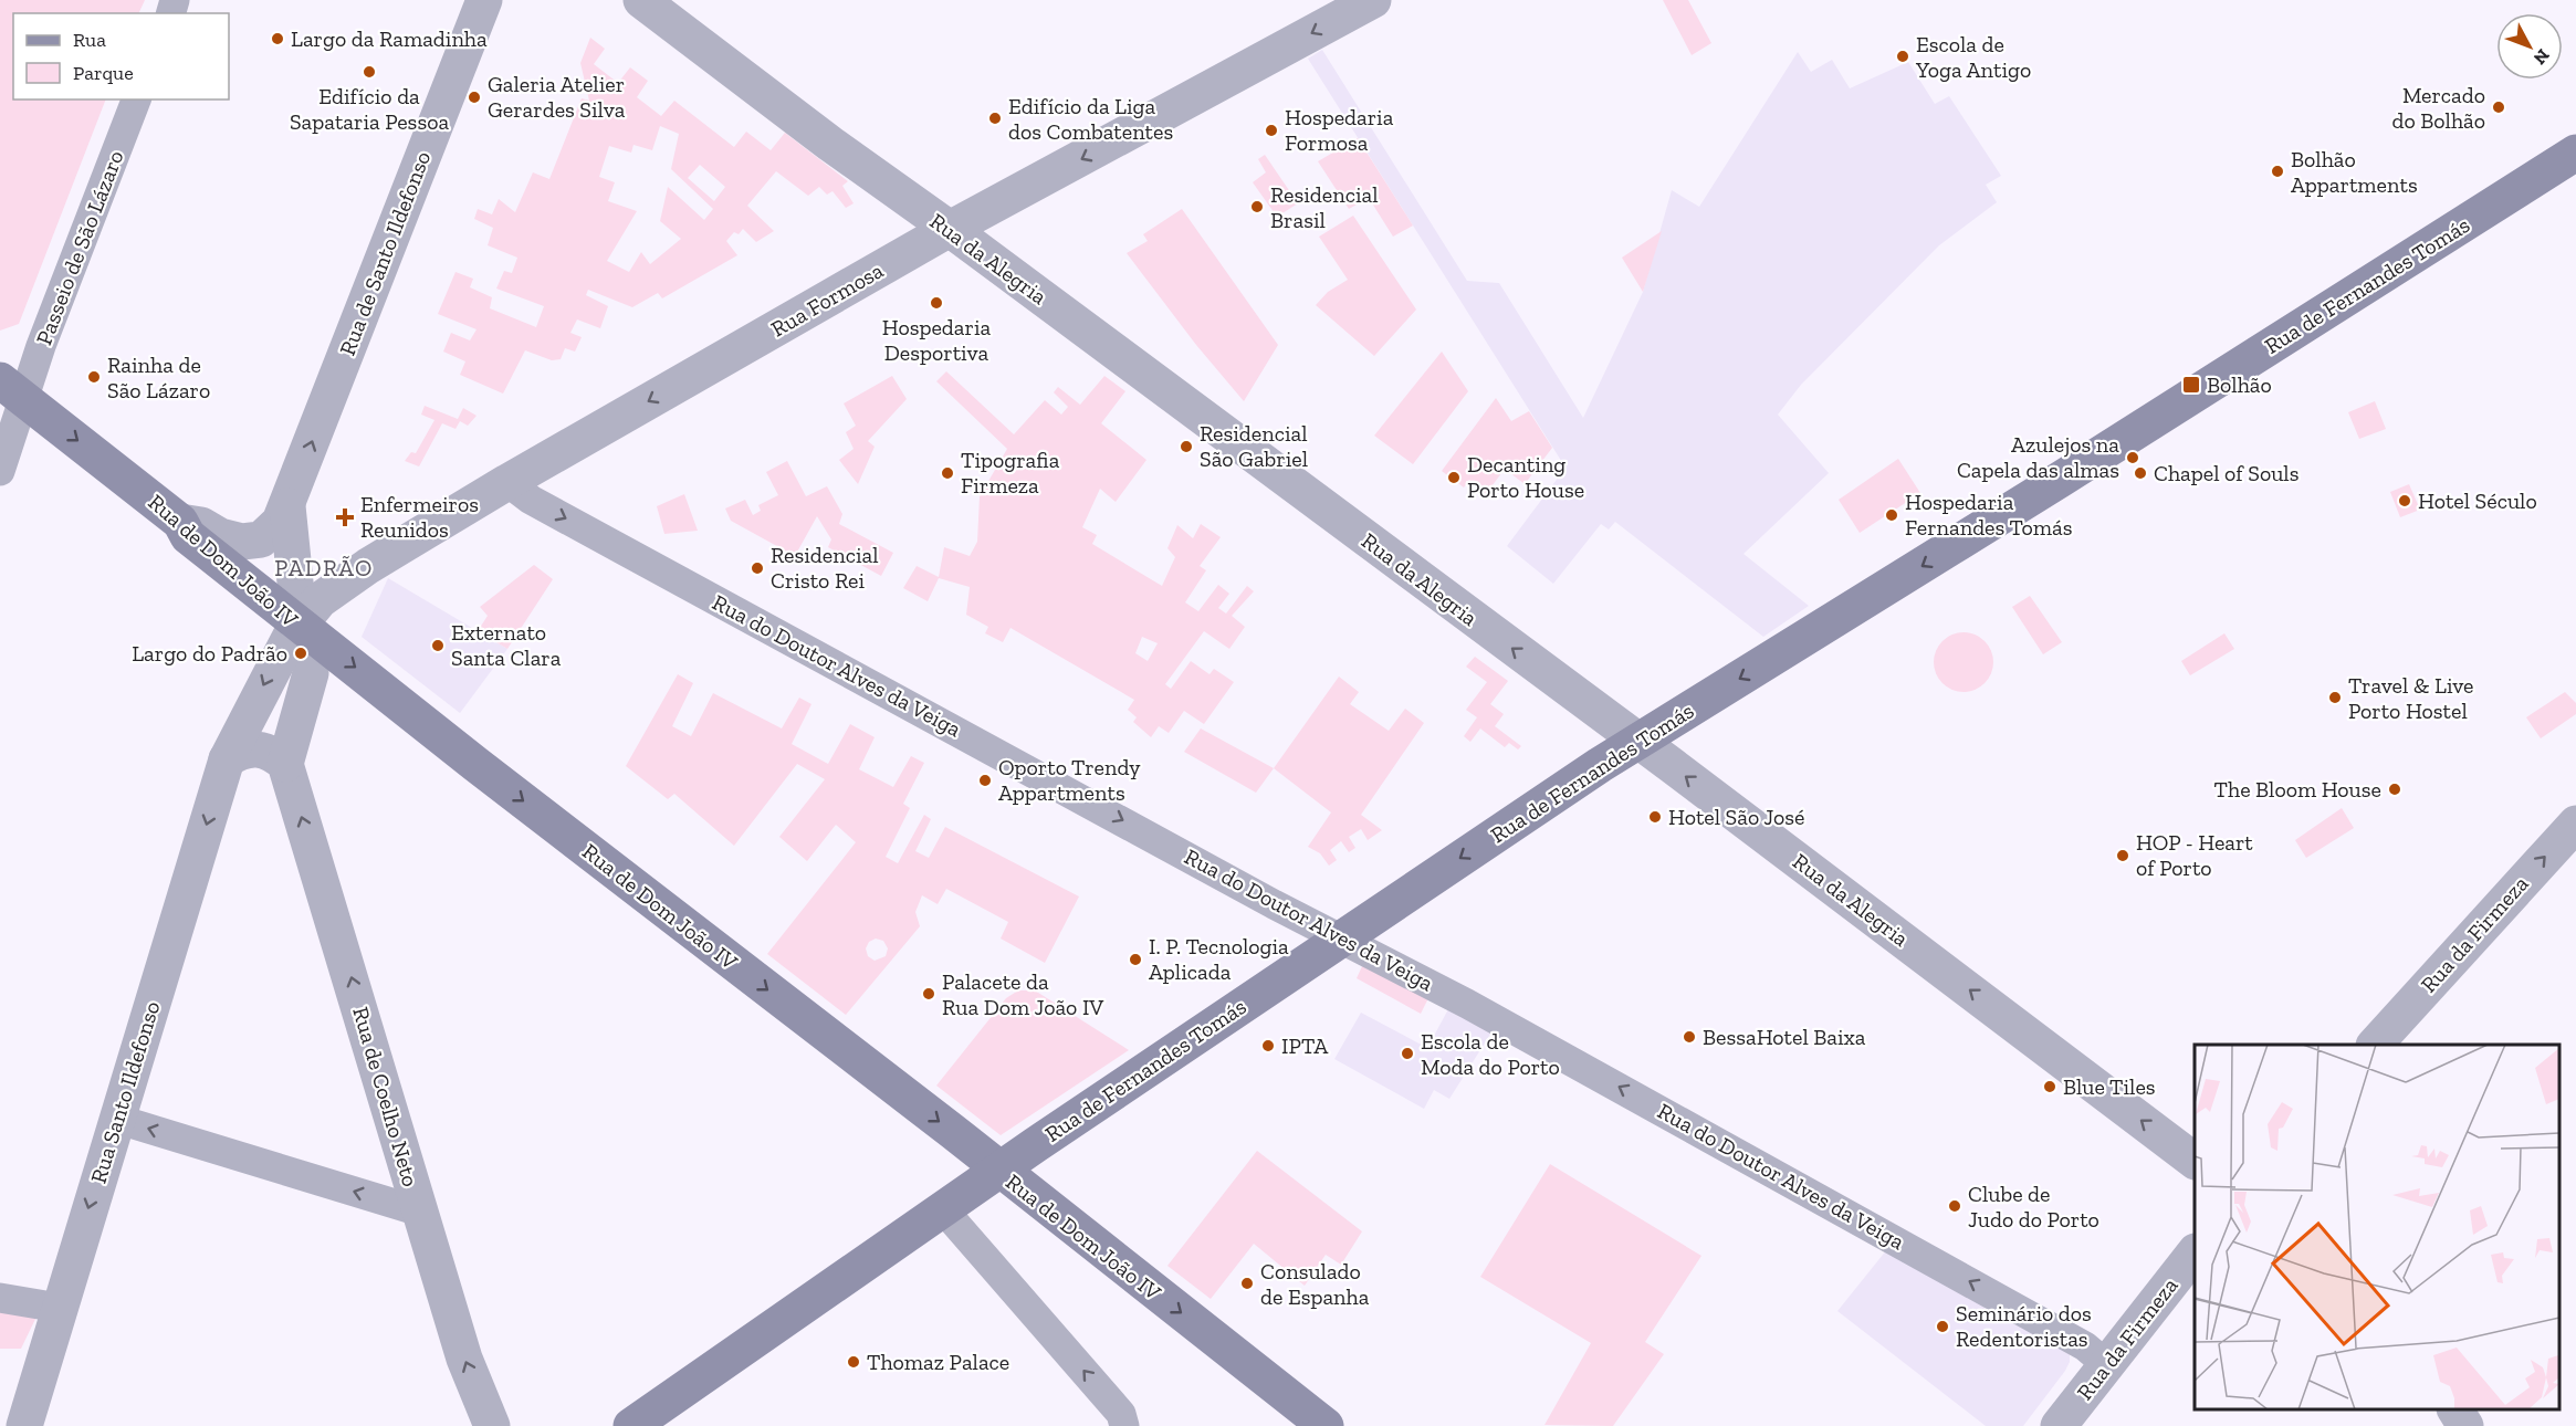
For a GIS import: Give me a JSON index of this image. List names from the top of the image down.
{
  "streets": {
    "main road": ["Rua de Fernandes Tomás", "Rua de Dom João IV"],
    "street": [
      "Passeio de São Lázaro",
      "Rua de Santo Ildefonso",
      "Rua da Alegria",
      "Rua Formosa",
      "Rua do Doutor Alves da Veiga",
      "Rua da Firmeza",
      "Rua Santo Ildefonso",
      "Rua de Coelho Neto"
    ]
  },
  "crossings": [
    ["Passeio de São Lázaro", "Rua de Dom João IV"],
    ["Rua da Alegria", "Rua de Fernandes Tomás"],
    ["Rua da Alegria", "Rua Formosa"],
    ["Rua de Fernandes Tomás", "Rua de Dom João IV"],
    ["Rua de Fernandes Tomás", "Rua do Doutor Alves da Veiga"],
    ["Rua Formosa", "Rua de Dom João IV"],
    ["Rua Formosa", "Rua do Doutor Alves da Veiga"],
    ["Rua do Doutor Alves da Veiga", "Rua da Firmeza"]
  ],
  "one_way": [
    "Rua de Santo Ildefonso",
    "Rua da Alegria",
    "Rua de Fernandes Tomás",
    "Rua Formosa",
    "Rua de Dom João IV",
    "Rua da Firmeza",
    "Rua Santo Ildefonso",
    "Rua de Coelho Neto"
  ],
  "districts": ["PADRÃO"],
  "places": {
    "other": [
      "Largo da Ramadinha",
      "Escola de Yoga Antigo",
      "Edifício da Sapataria Pessoa",
      "Galeria Atelier Gerardes Silva",
      "Mercado do Bolhão",
      "Edifício da Liga dos Combatentes",
      "Hospedaria Formosa",
      "Bolhão Appartments",
      "Residencial Brasil",
      "Hospedaria Desportiva",
      "Rainha de São Lázaro",
      "Residencial São Gabriel",
      "Azulejos na Capela das almas",
      "Tipografia Firmeza",
      "Chapel of Souls",
      "Decanting Porto House",
      "Hotel Século",
      "Hospedaria Fernandes Tomás",
      "Residencial Cristo Rei",
      "Externato Santa Clara",
      "Largo do Padrão",
      "Travel & Live Porto Hostel",
      "Oporto Trendy Appartments",
      "The Bloom House",
      "Hotel São José",
      "HOP - Heart of Porto",
      "I. P. Tecnologia Aplicada",
      "Palacete da Rua Dom João IV",
      "BessaHotel Baixa",
      "IPTA",
      "Escola de Moda do Porto",
      "Blue Tiles",
      "Clube de Judo do Porto",
      "Consulado de Espanha",
      "Seminário dos Redentoristas",
      "Thomaz Palace"
    ],
    "transit": ["Bolhão"],
    "health": ["Enfermeiros Reunidos"]
  },
  "legend": ["Rua", "Parque"],
  "north": "bottom right"
}
